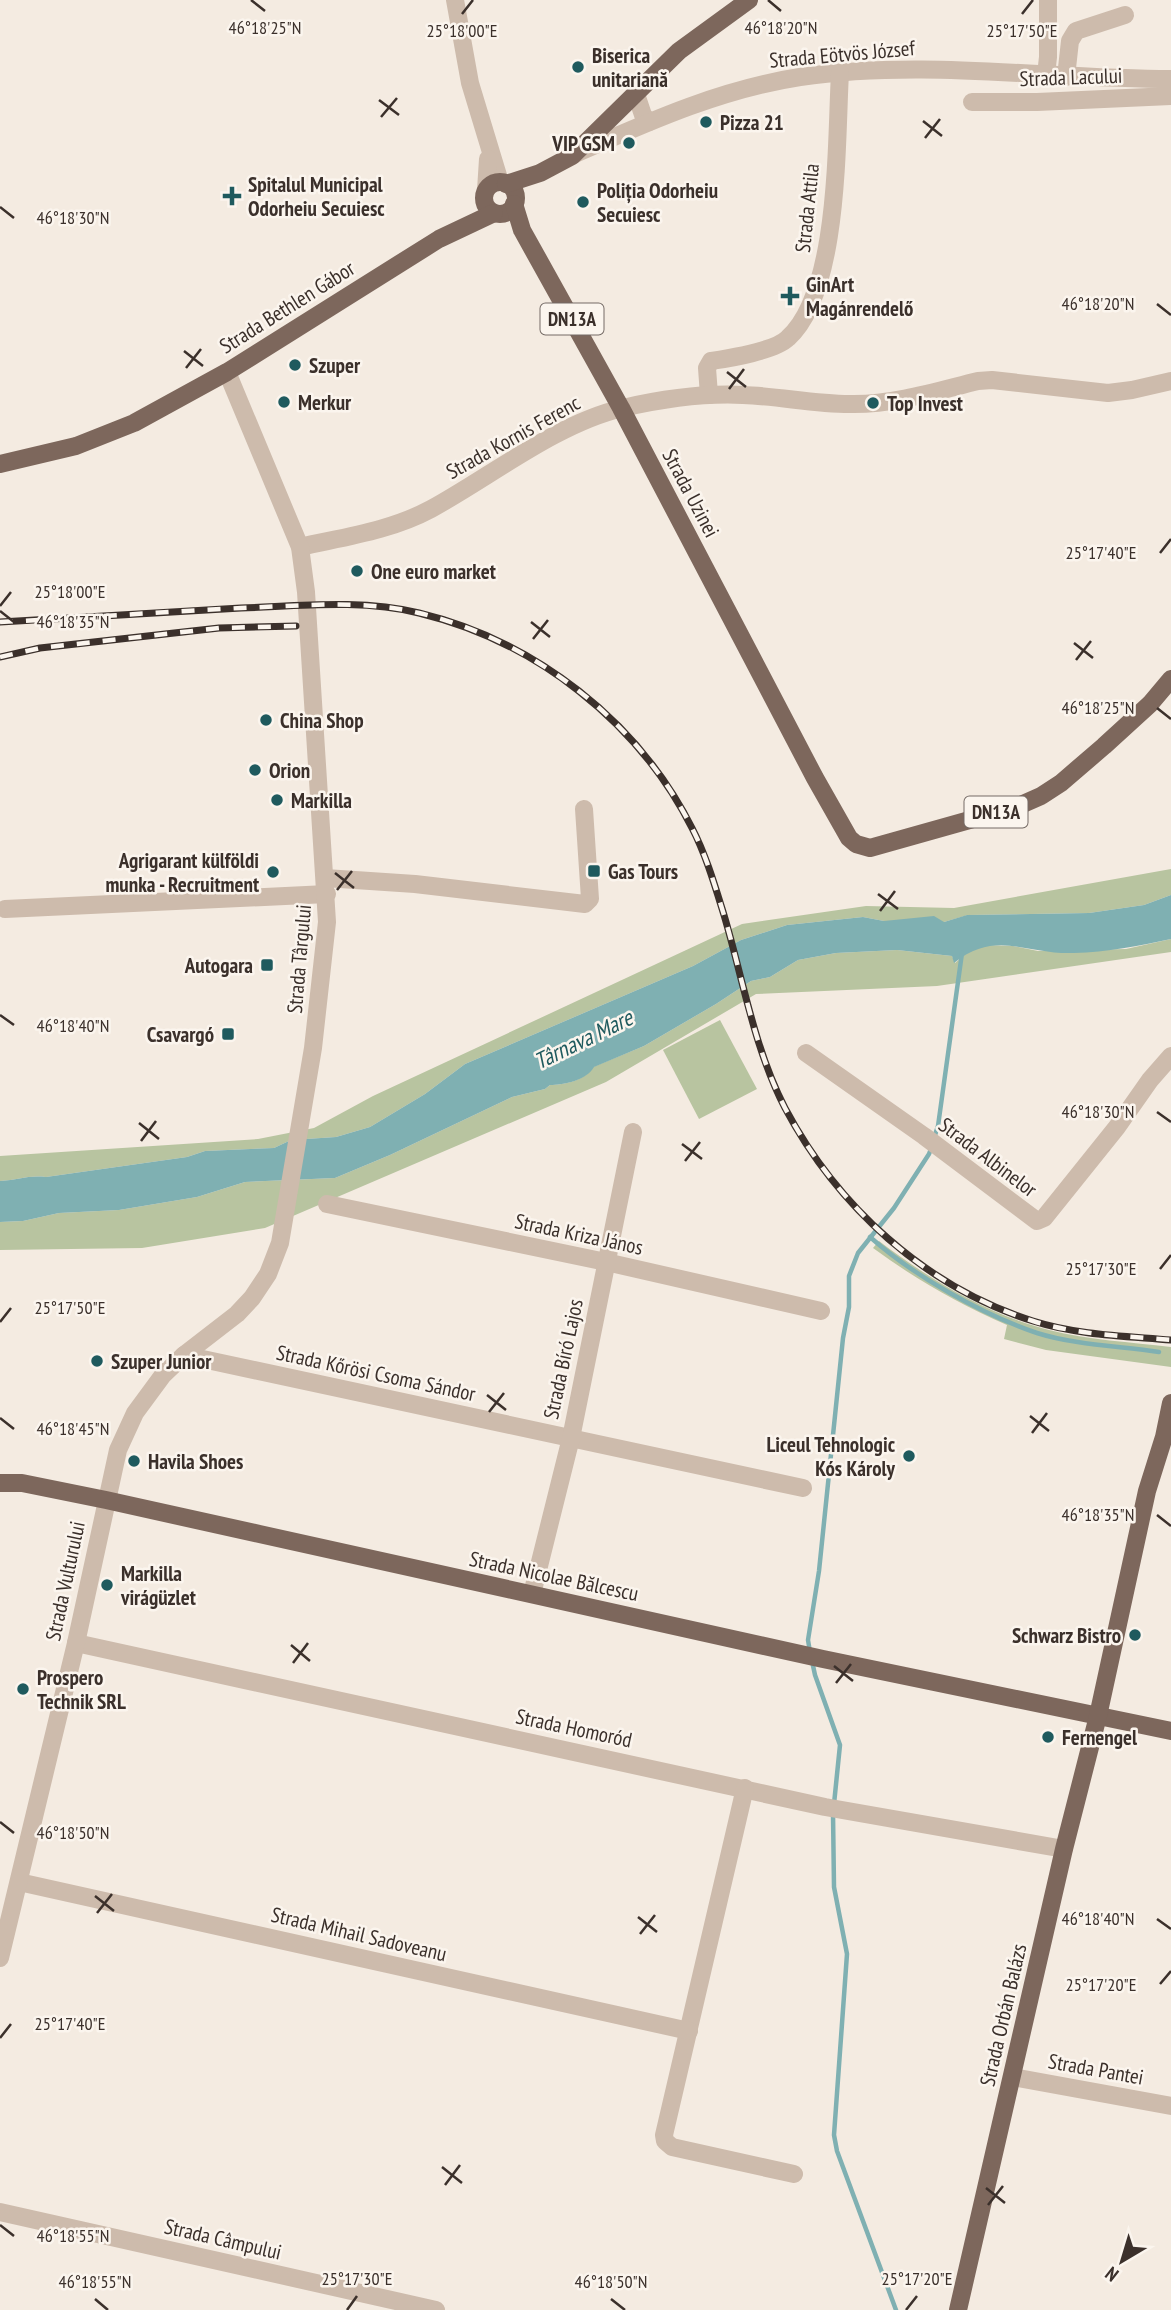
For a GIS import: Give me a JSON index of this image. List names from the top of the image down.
{
  "streets": {
    "main road": [
      "Strada Bethlen Gábor",
      "DN13A",
      "Strada Uzinei",
      "Strada Nicolae Bălcescu",
      "Strada Orbán Balázs"
    ],
    "street": [
      "Strada Eötvös József",
      "Strada Lacului",
      "Strada Attila",
      "Strada Kornis Ferenc",
      "Strada Târgului",
      "Strada Albinelor",
      "Strada Kriza János",
      "Strada Bíró Lajos",
      "Strada Kőrösi Csoma Sándor",
      "Strada Vulturului",
      "Strada Homoród",
      "Strada Mihail Sadoveanu",
      "Strada Pantei",
      "Strada Câmpului"
    ]
  },
  "crossings": [
    ["Strada Eötvös József", "Strada Attila"],
    ["Strada Attila", "Strada Kornis Ferenc"],
    ["Strada Bethlen Gábor", "Strada Târgului"],
    ["DN13A", "Strada Uzinei"],
    ["Strada Kornis Ferenc", "Strada Uzinei"],
    ["Strada Kornis Ferenc", "Strada Târgului"],
    ["Strada Târgului", "Strada Kőrösi Csoma Sándor"],
    ["Strada Târgului", "Strada Nicolae Bălcescu"],
    ["Strada Târgului", "Strada Vulturului"],
    ["Strada Kriza János", "Strada Bíró Lajos"],
    ["Strada Bíró Lajos", "Strada Kőrösi Csoma Sándor"],
    ["Strada Bíró Lajos", "Strada Nicolae Bălcescu"],
    ["Strada Nicolae Bălcescu", "Strada Vulturului"],
    ["Strada Nicolae Bălcescu", "Strada Orbán Balázs"],
    ["Strada Vulturului", "Strada Homoród"],
    ["Strada Vulturului", "Strada Mihail Sadoveanu"],
    ["Strada Homoród", "Strada Orbán Balázs"],
    ["Strada Orbán Balázs", "Strada Pantei"]
  ],
  "water": ["Târnava Mare"],
  "places": {
    "other": [
      "Biserica unitariană",
      "Pizza 21",
      "VIP GSM",
      "Poliția Odorheiu Secuiesc",
      "Szuper",
      "Merkur",
      "Top Invest",
      "One euro market",
      "China Shop",
      "Orion",
      "Markilla",
      "Agrigarant külföldi munka - Recruitment",
      "Szuper Junior",
      "Liceul Tehnologic Kós Károly",
      "Havila Shoes",
      "Markilla virágüzlet",
      "Schwarz Bistro",
      "Prospero Technik SRL",
      "Fernengel"
    ],
    "health": ["Spitalul Municipal Odorheiu Secuiesc", "GinArt Magánrendelő"],
    "transit": ["Gas Tours", "Autogara", "Csavargó"]
  },
  "north": "bottom left",
  "coordinates": [
    "46°18'25\"N",
    "46°18'20\"N",
    "25°17'50\"E",
    "25°18'00\"E",
    "46°18'30\"N",
    "25°17'40\"E",
    "46°18'35\"N",
    "46°18'40\"N",
    "25°17'30\"E",
    "46°18'45\"N",
    "46°18'50\"N",
    "25°17'20\"E",
    "46°18'55\"N"
  ]
}
